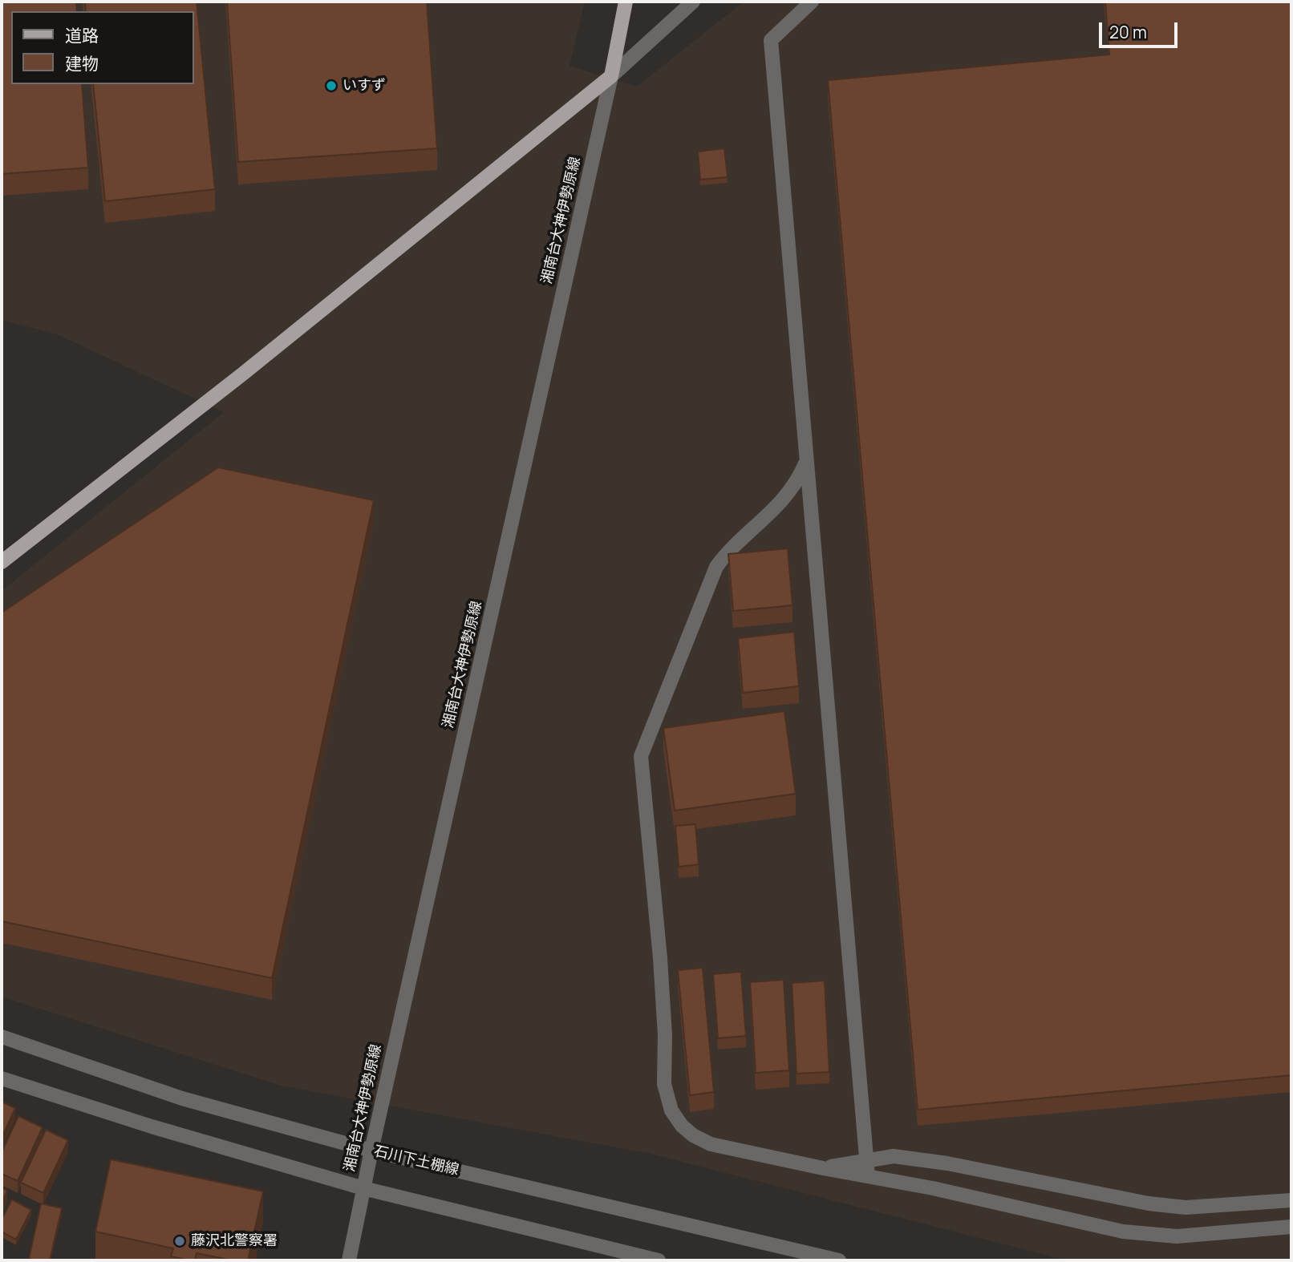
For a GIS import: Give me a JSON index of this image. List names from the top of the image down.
{
  "streets": {
    "main road": ["湘南台大神伊勢原線"],
    "street": ["石川下土棚線"]
  },
  "crossings": [
    ["湘南台大神伊勢原線", "石川下土棚線"]
  ],
  "places": ["いすず", "藤沢北警察署"],
  "legend": ["道路", "建物"],
  "scale_bar": "20 m"
}
